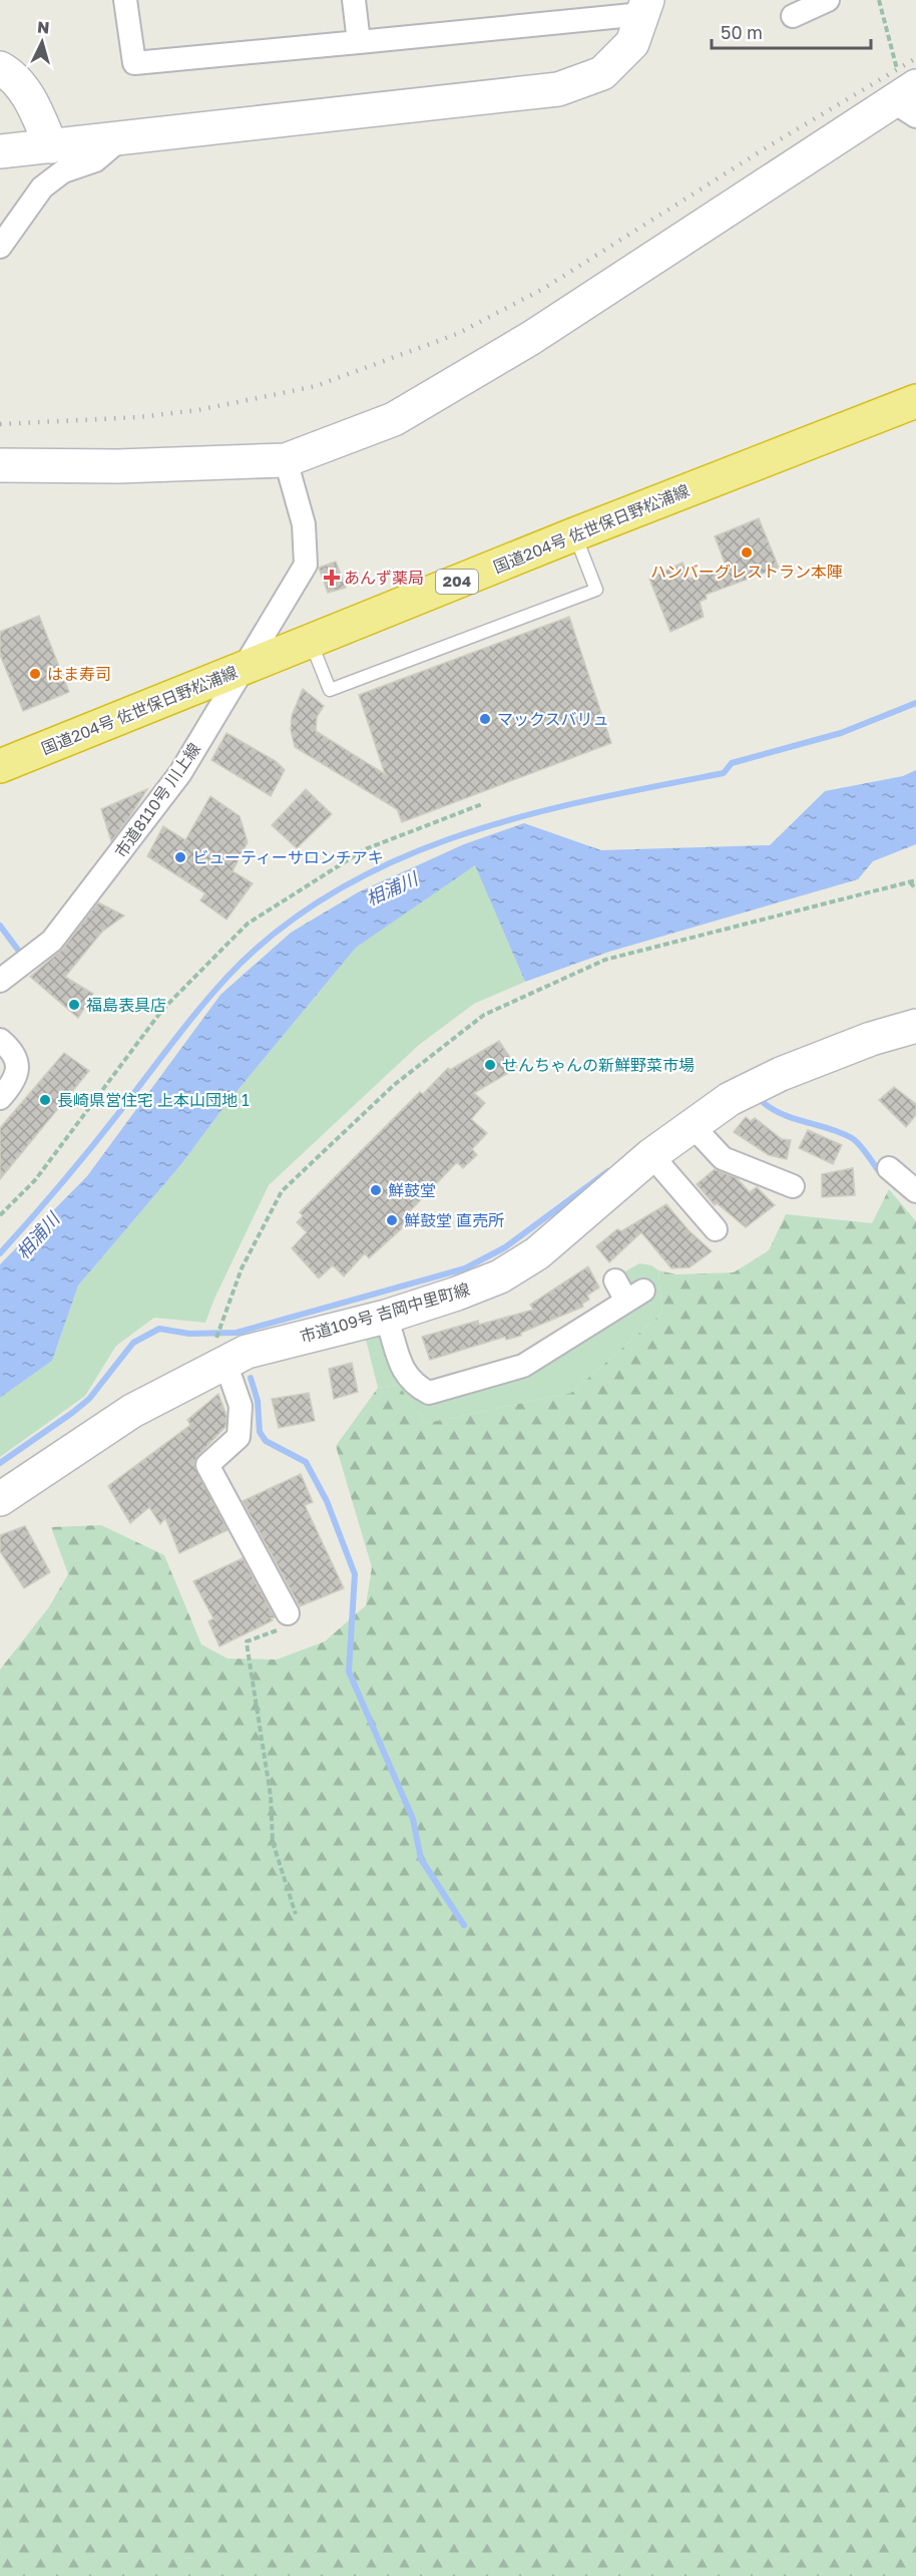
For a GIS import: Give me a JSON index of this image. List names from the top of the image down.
{
  "streets": {
    "highway": ["国道204号 佐世保日野松浦線", "204"],
    "street": ["市道8110号 川上線", "市道109号 吉岡中里町線"]
  },
  "crossings": [
    ["国道204号 佐世保日野松浦線", "市道8110号 川上線"]
  ],
  "water": ["相浦川"],
  "places": {
    "other": [
      "ハンバーグレストラン本陣",
      "はま寿司",
      "マックスバリュ",
      "ビューティーサロンチアキ",
      "福島表具店",
      "せんちゃんの新鮮野菜市場",
      "長崎県営住宅 上本山団地 1",
      "鮮鼓堂",
      "鮮鼓堂 直売所"
    ],
    "health": ["あんず薬局"]
  },
  "scale_bar": "50 m",
  "north": "top"
}
